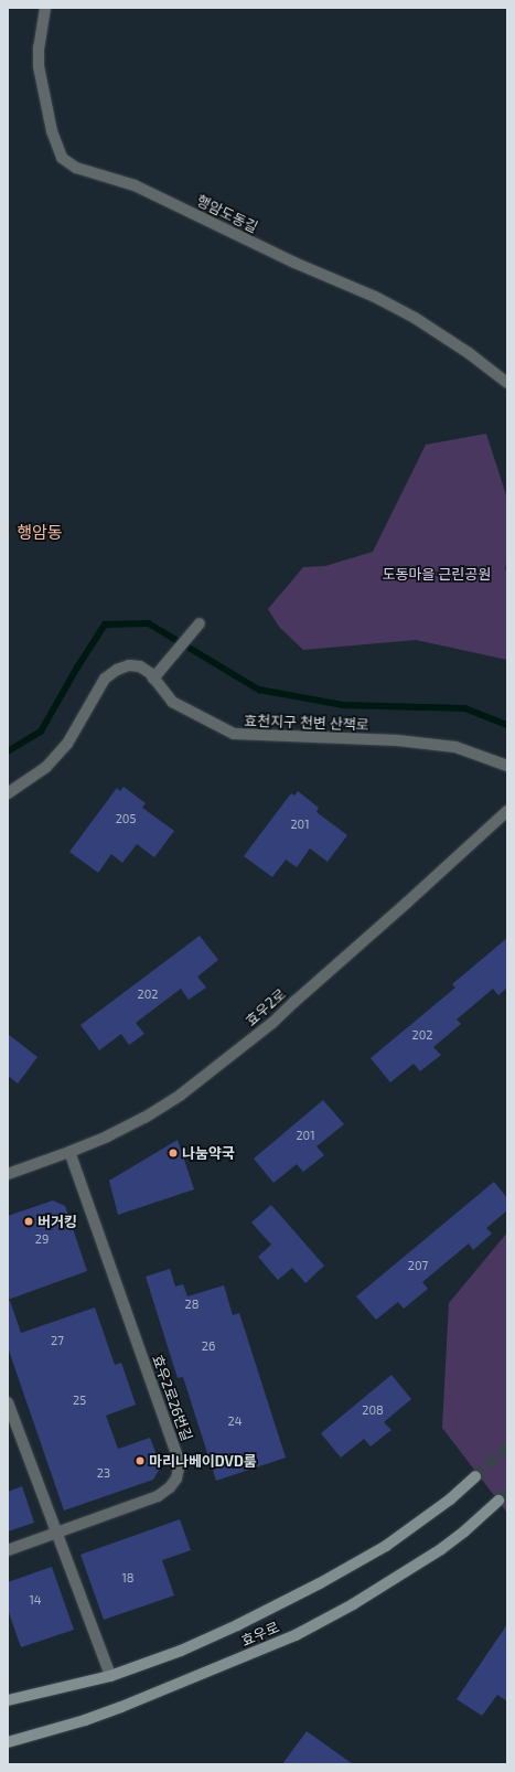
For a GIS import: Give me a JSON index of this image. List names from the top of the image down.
{
  "streets": {
    "main road": ["효우로"],
    "street": [
      "행암도동길",
      "효천지구 천변 산책로",
      "효우2로",
      "효우2로26번길"
    ]
  },
  "crossings": [
    ["효우2로", "효우2로26번길"]
  ],
  "districts": ["행암동"],
  "parks": ["도동마을 근린공원"],
  "places": ["나눔약국", "버거킹", "마리나베이DVD룸"],
  "house_numbers": [
    "205",
    "201",
    "202",
    "202",
    "201",
    "29",
    "207",
    "28",
    "27",
    "26",
    "25",
    "208",
    "24",
    "23",
    "18",
    "14"
  ]
}
